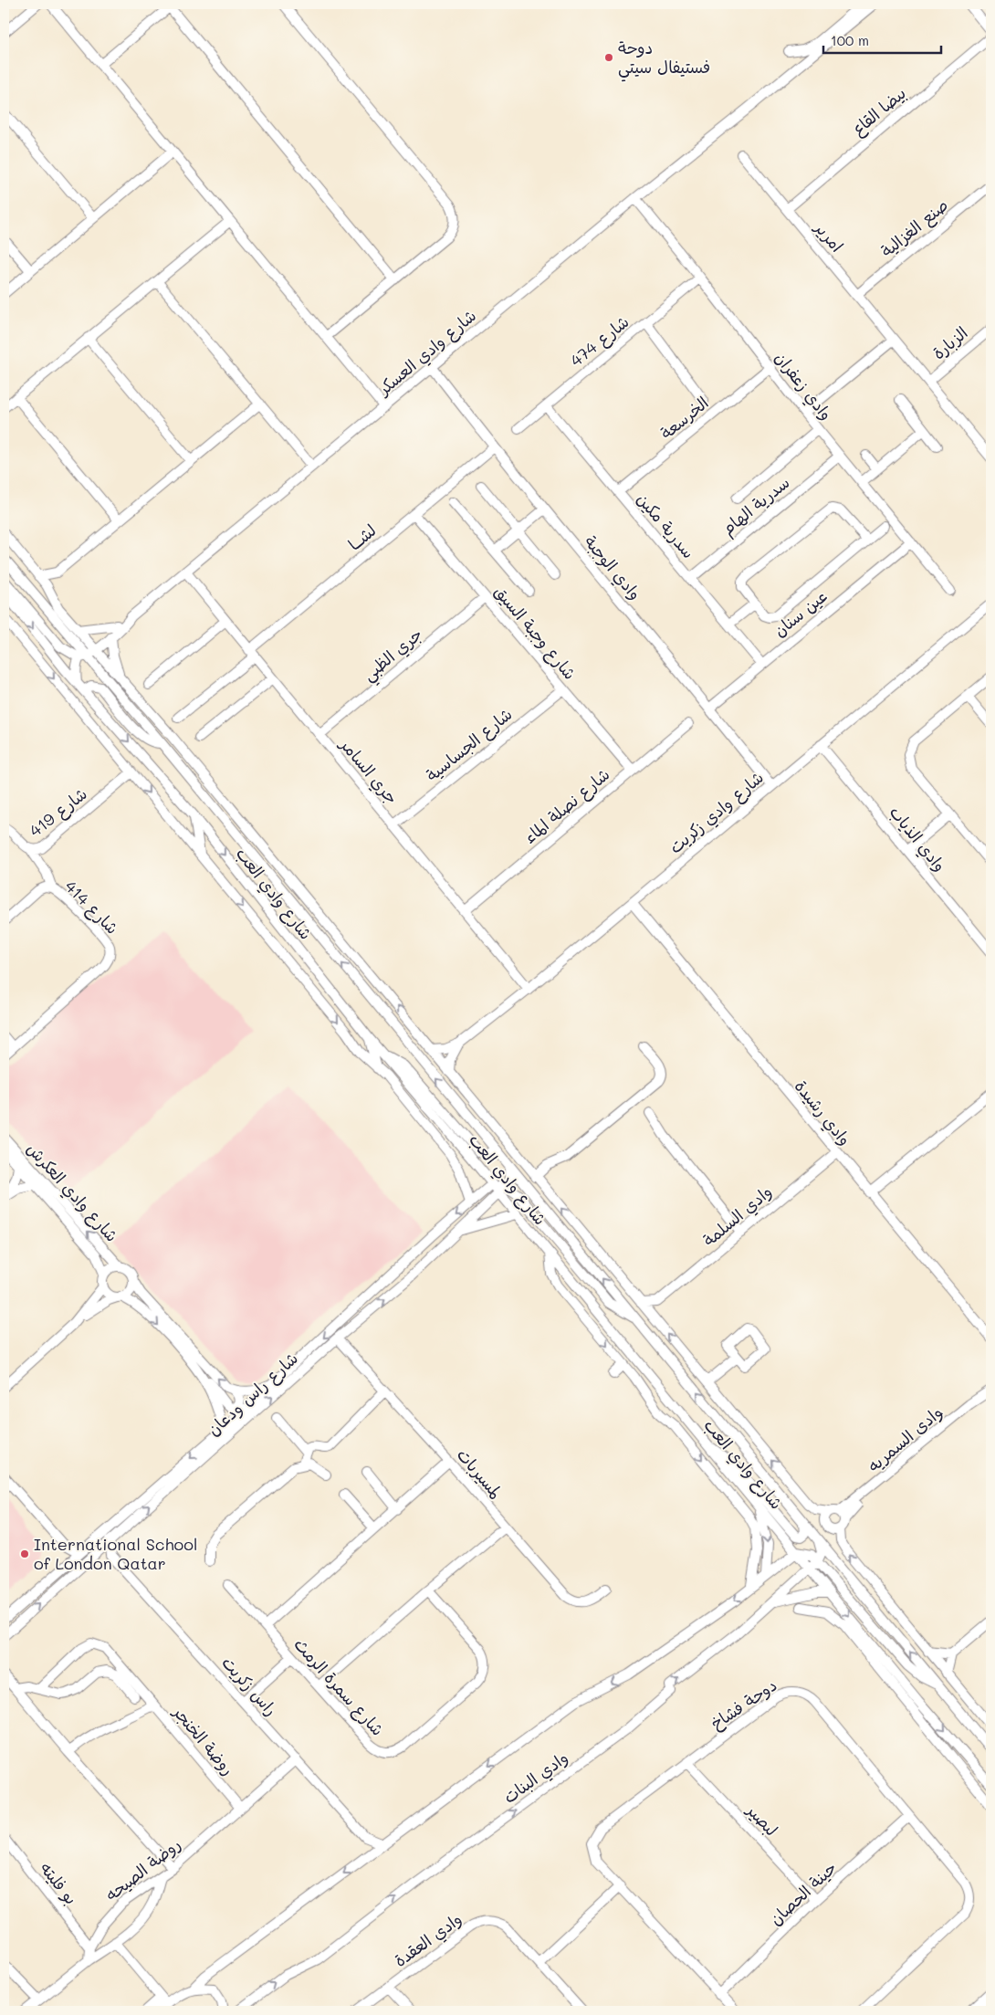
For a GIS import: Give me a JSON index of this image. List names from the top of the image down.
{
  "streets": {
    "street": [
      "بيضا القاع",
      "صنع الغزالية",
      "امرير",
      "شارع 474",
      "الزبارة",
      "شارع وادي العسكر",
      "وادي زعفران",
      "الخرسعة",
      "سدرية الهام",
      "سدرية مكين",
      "لشــا",
      "وادي الوجبة",
      "عين سنان",
      "شارع وجبة السيق",
      "جري الظبي",
      "شارع الجساسية",
      "جري السامر",
      "شارع نصلة الماء",
      "شارع 419",
      "شارع وادي زكريت",
      "وادي الذياب",
      "شارع وادي العب",
      "شارع 414",
      "وادي رشيدة",
      "شارع وادي العكرش",
      "وادي السلمة",
      "شارع راس ودعان",
      "وادى السمريه",
      "لمسيربات",
      "راس زكريت",
      "شارع سمرة الرمث",
      "دوحة فشاخ",
      "روضة الخنجر",
      "وادي البنات",
      "لبصير",
      "روضة الصيحه",
      "بو فليته",
      "حينة الحصان",
      "وادي العقدة"
    ]
  },
  "crossings": [
    ["بيضا القاع", "امرير"],
    ["صنع الغزالية", "امرير"],
    ["امرير", "الزبارة"],
    ["شارع 474", "وادي زعفران"],
    ["شارع 474", "سدرية مكين"],
    ["شارع وادي العسكر", "وادي زعفران"],
    ["شارع وادي العسكر", "وادي الوجبة"],
    ["شارع وادي العسكر", "جري السامر"],
    ["شارع وادي العسكر", "شارع وادي العب"],
    ["وادي زعفران", "الخرسعة"],
    ["وادي زعفران", "سدرية الهام"],
    ["وادي زعفران", "عين سنان"],
    ["الخرسعة", "سدرية مكين"],
    ["سدرية الهام", "سدرية مكين"],
    ["سدرية مكين", "عين سنان"],
    ["لشــا", "وادي الوجبة"],
    ["لشــا", "شارع وجبة السيق"],
    ["لشــا", "جري السامر"],
    ["وادي الوجبة", "عين سنان"],
    ["وادي الوجبة", "شارع وادي زكريت"],
    ["شارع وجبة السيق", "جري الظبي"],
    ["شارع وجبة السيق", "شارع الجساسية"],
    ["شارع وجبة السيق", "شارع نصلة الماء"],
    ["جري الظبي", "جري السامر"],
    ["شارع الجساسية", "جري السامر"],
    ["جري السامر", "شارع نصلة الماء"],
    ["جري السامر", "شارع وادي زكريت"],
    ["شارع 419", "شارع وادي العب"],
    ["شارع وادي زكريت", "وادي الذياب"],
    ["شارع وادي زكريت", "وادي رشيدة"],
    ["شارع وادي العب", "شارع راس ودعان"],
    ["شارع وادي العب", "وادي البنات"],
    ["وادي رشيدة", "وادي السلمة"],
    ["شارع راس ودعان", "لمسيربات"],
    ["راس زكريت", "روضة الصيحه"],
    ["دوحة فشاخ", "لبصير"],
    ["دوحة فشاخ", "حينة الحصان"],
    ["روضة الخنجر", "روضة الصيحه"],
    ["لبصير", "حينة الحصان"],
    ["روضة الصيحه", "بو فليته"]
  ],
  "places": ["دوحة فستيفال سيتي", "International School of London Qatar"],
  "scale_bar": "100 m"
}
